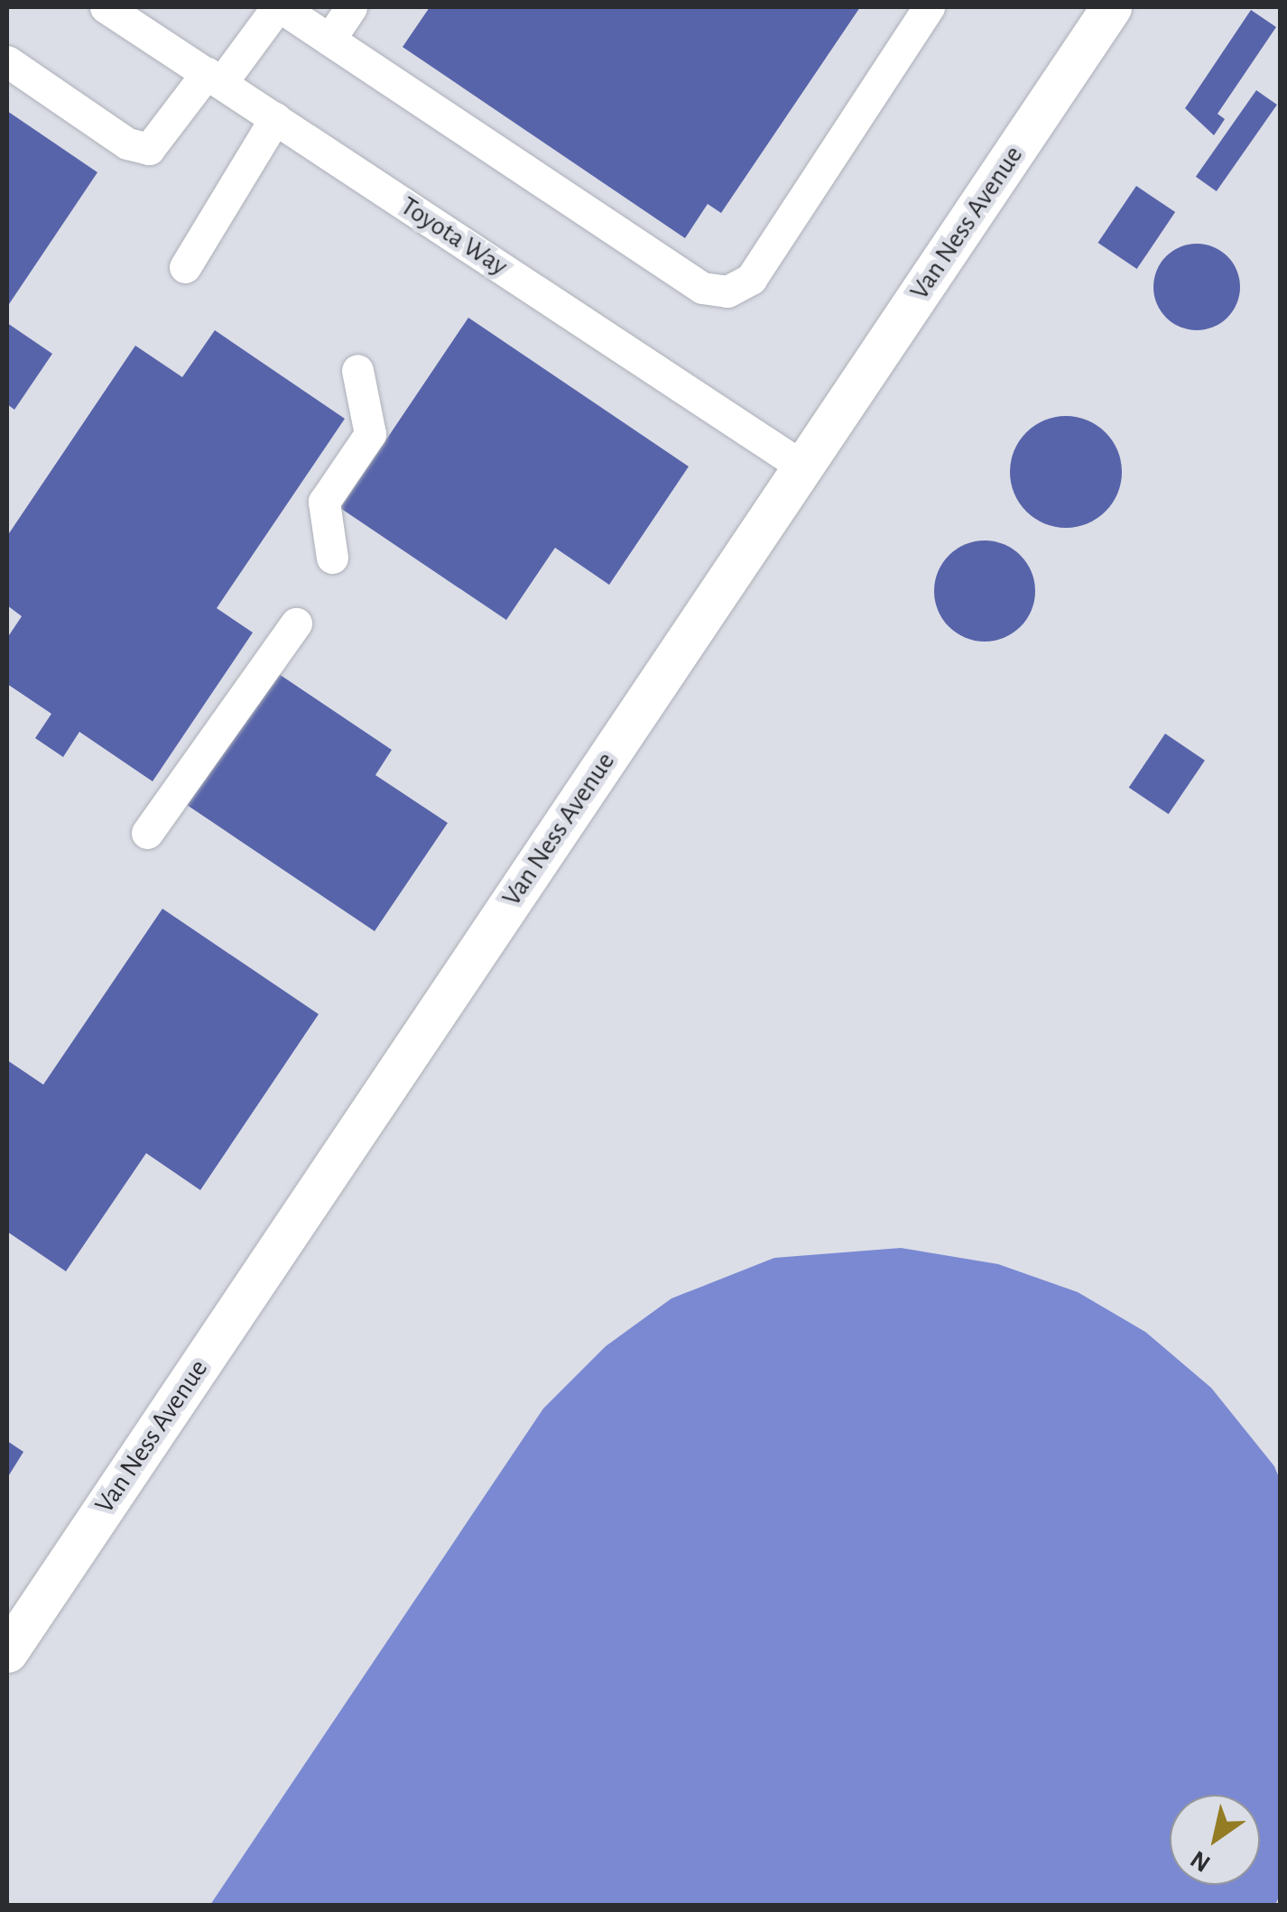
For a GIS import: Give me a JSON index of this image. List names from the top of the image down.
{
  "streets": {
    "main road": ["Van Ness Avenue"],
    "street": ["Toyota Way"]
  },
  "crossings": [
    ["Van Ness Avenue", "Toyota Way"]
  ],
  "north": "bottom left"
}
